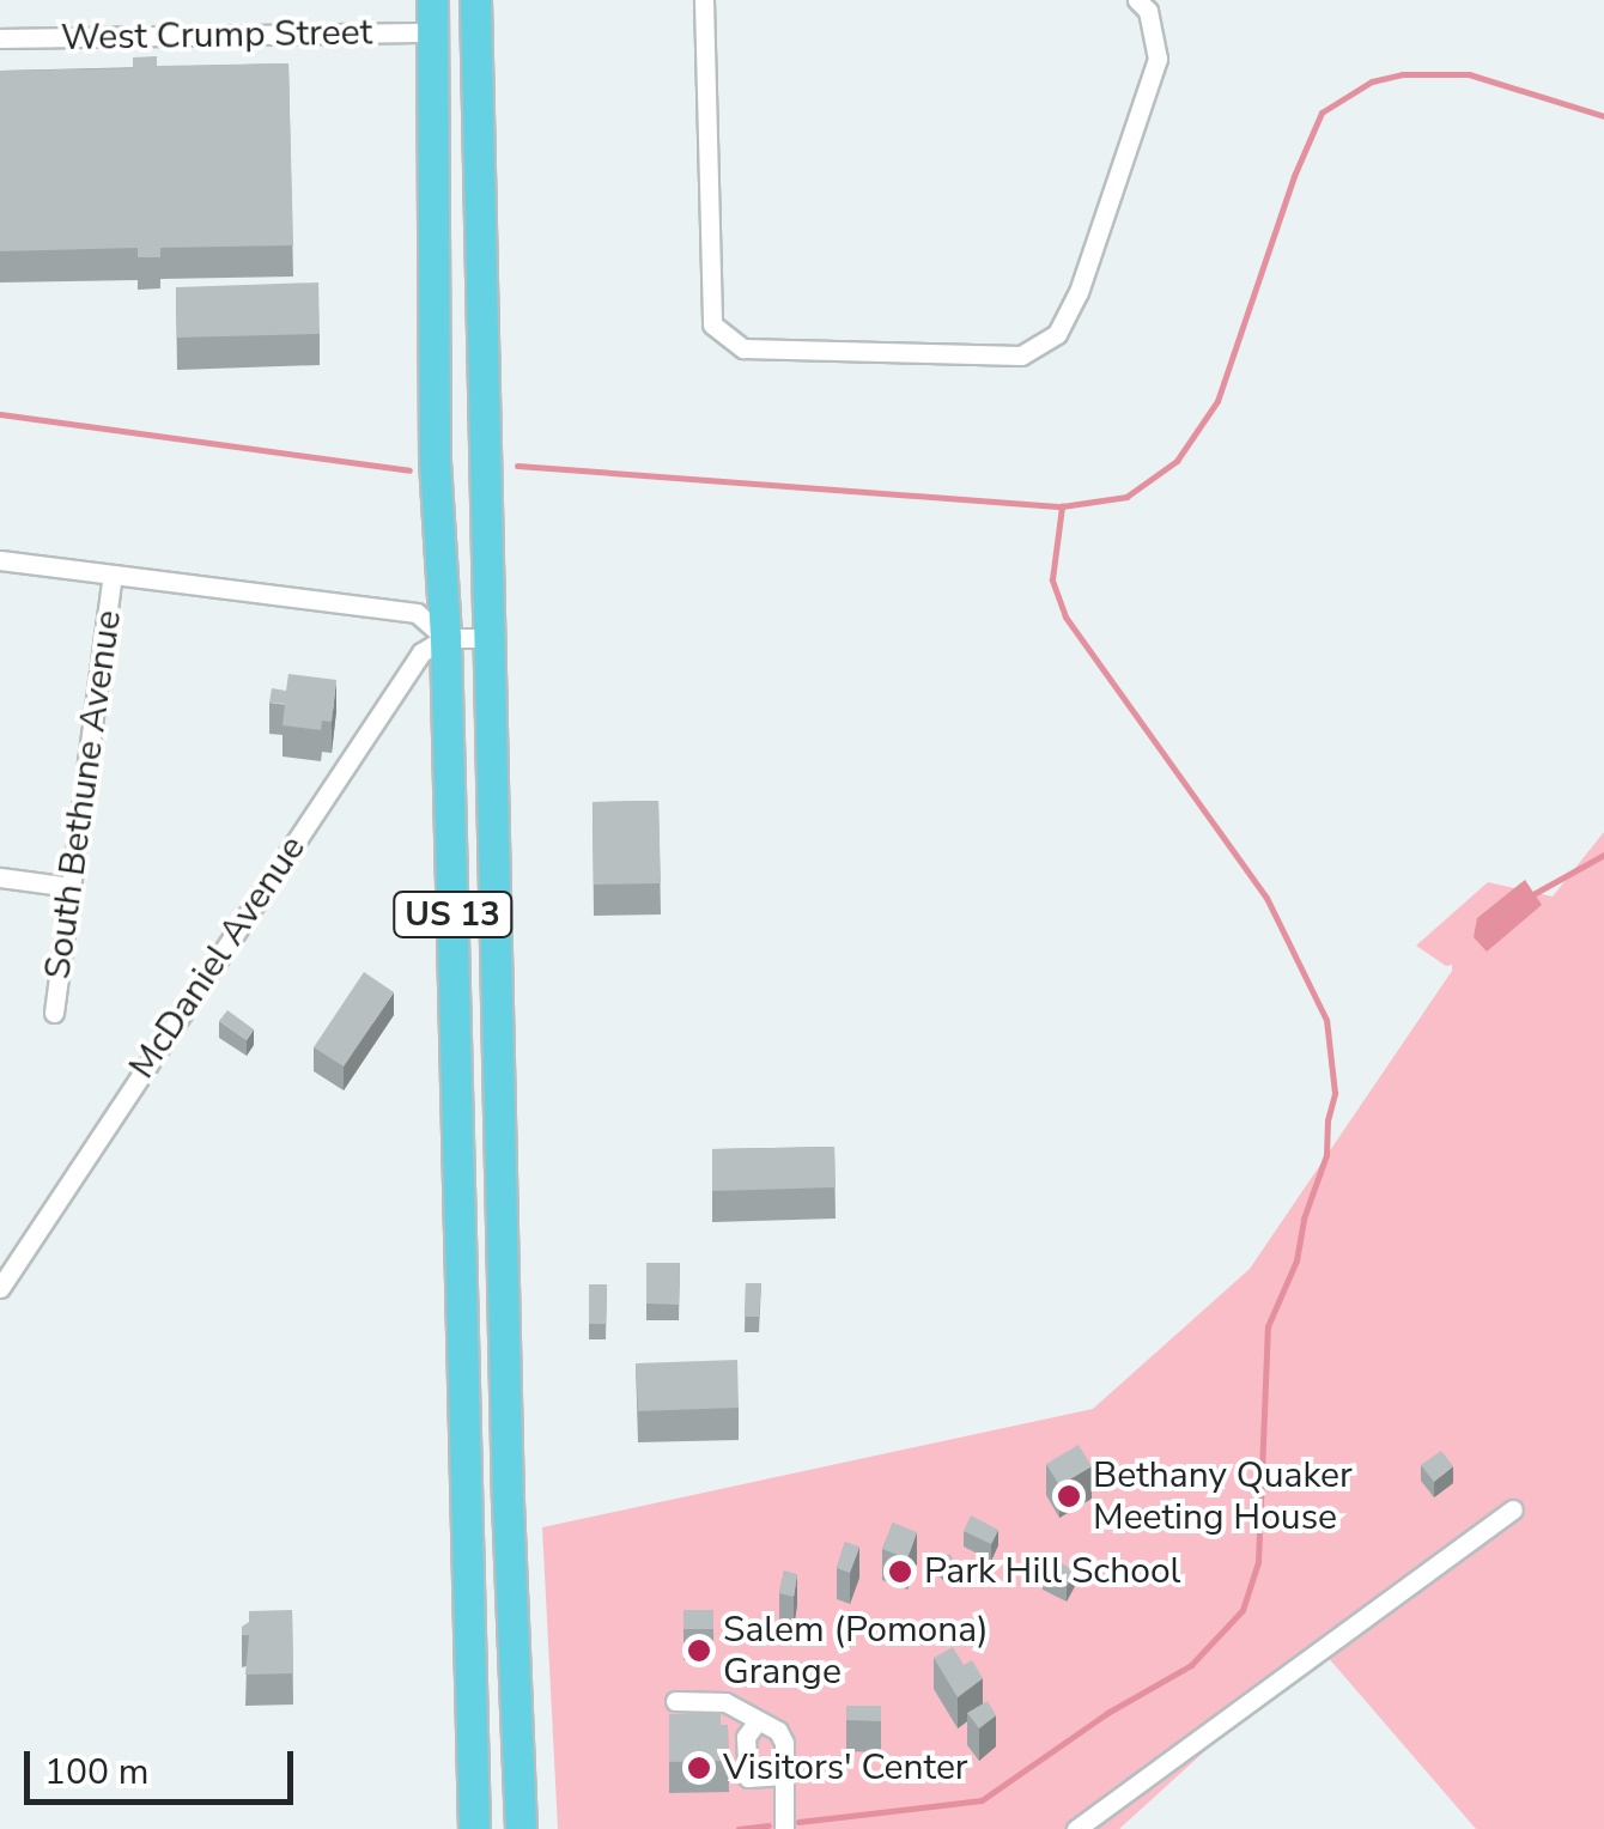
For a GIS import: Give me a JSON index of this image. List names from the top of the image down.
{
  "streets": {
    "highway": ["US 13"],
    "street": ["West Crump Street", "South Bethune Avenue", "McDaniel Avenue"]
  },
  "crossings": [
    ["West Crump Street", "US 13"],
    ["US 13", "McDaniel Avenue"]
  ],
  "places": [
    "Bethany Quaker Meeting House",
    "Park Hill School",
    "Salem (Pomona) Grange",
    "Visitors' Center"
  ],
  "scale_bar": "100 m"
}
